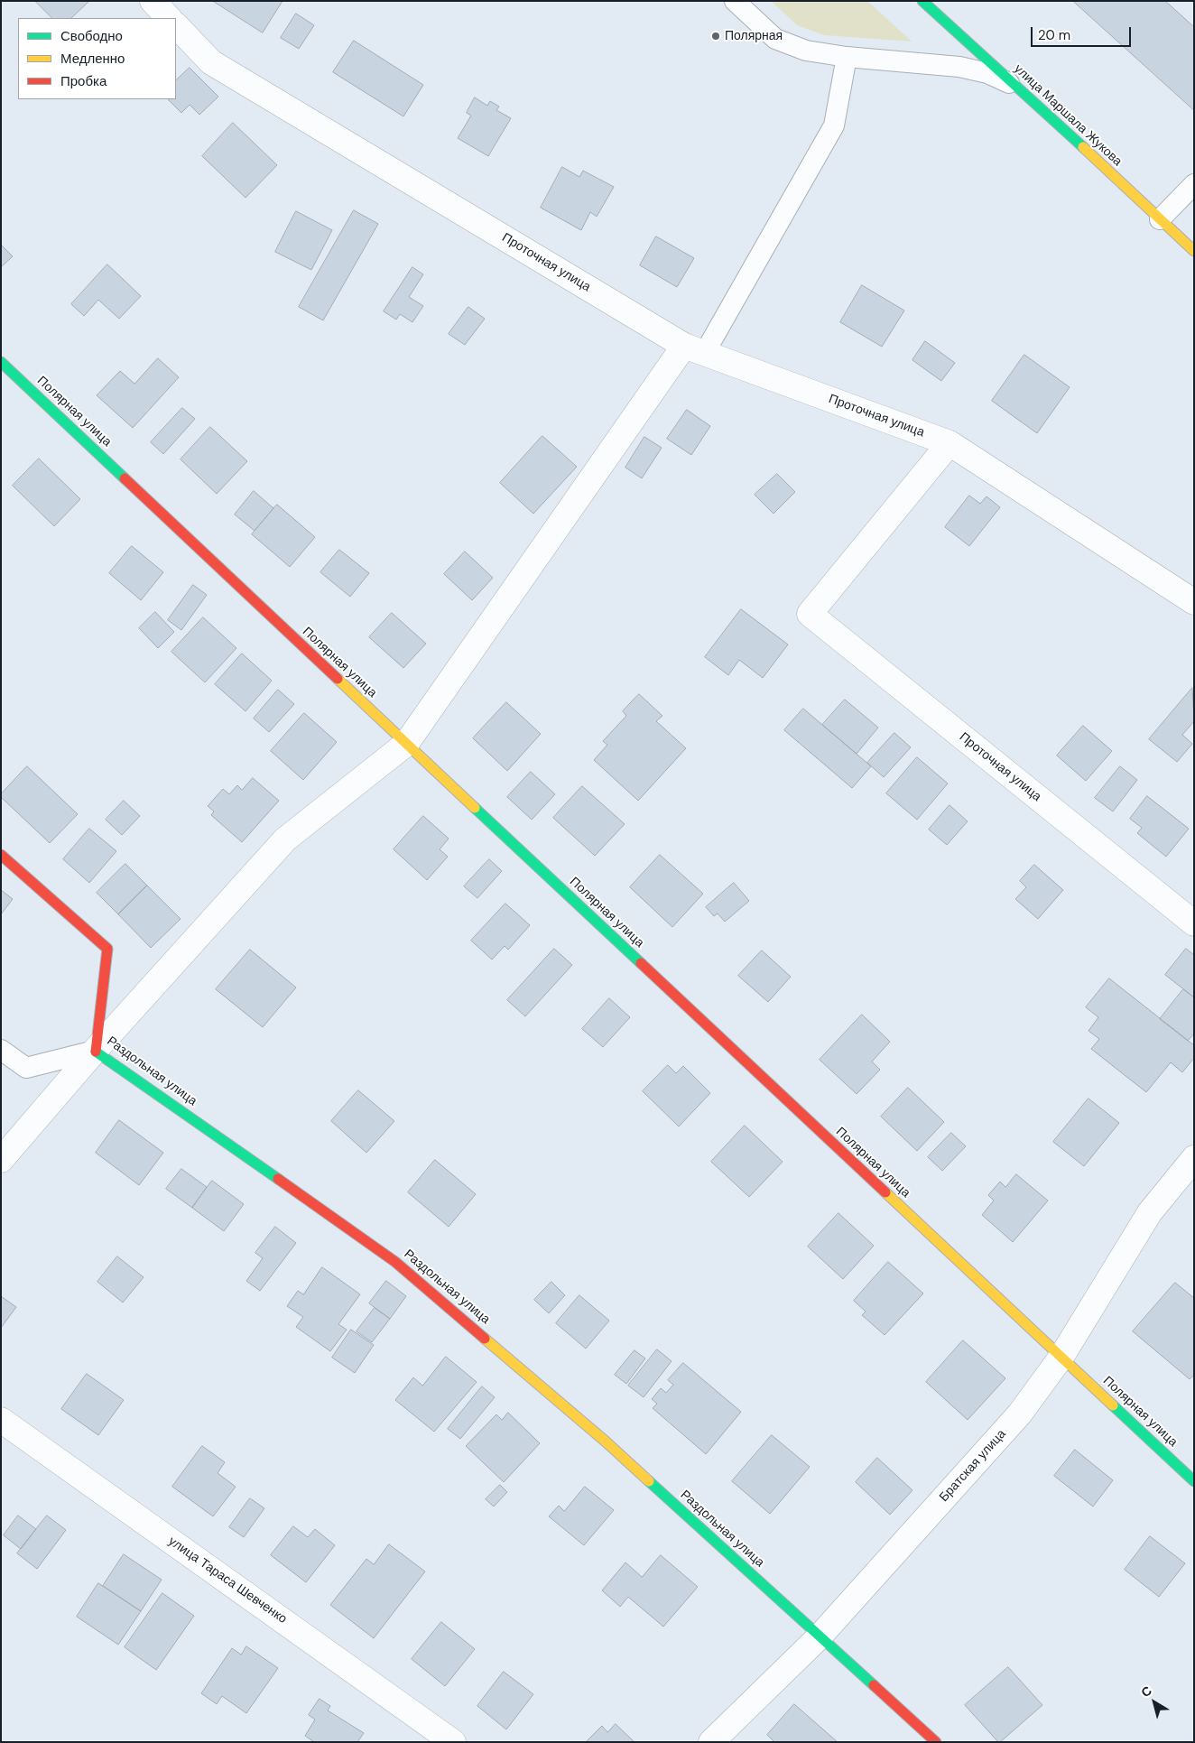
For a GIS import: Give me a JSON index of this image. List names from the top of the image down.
{
  "streets": {
    "street": [
      "улица Маршала Жукова",
      "Проточная улица",
      "Полярная улица",
      "Раздольная улица",
      "Братская улица",
      "улица Тараса Шевченко"
    ]
  },
  "crossings": [
    ["Полярная улица", "Братская улица"],
    ["Раздольная улица", "Братская улица"]
  ],
  "places": ["Полярная"],
  "legend": ["Свободно", "Медленно", "Пробка"],
  "scale_bar": "20 m",
  "north": "top left"
}
